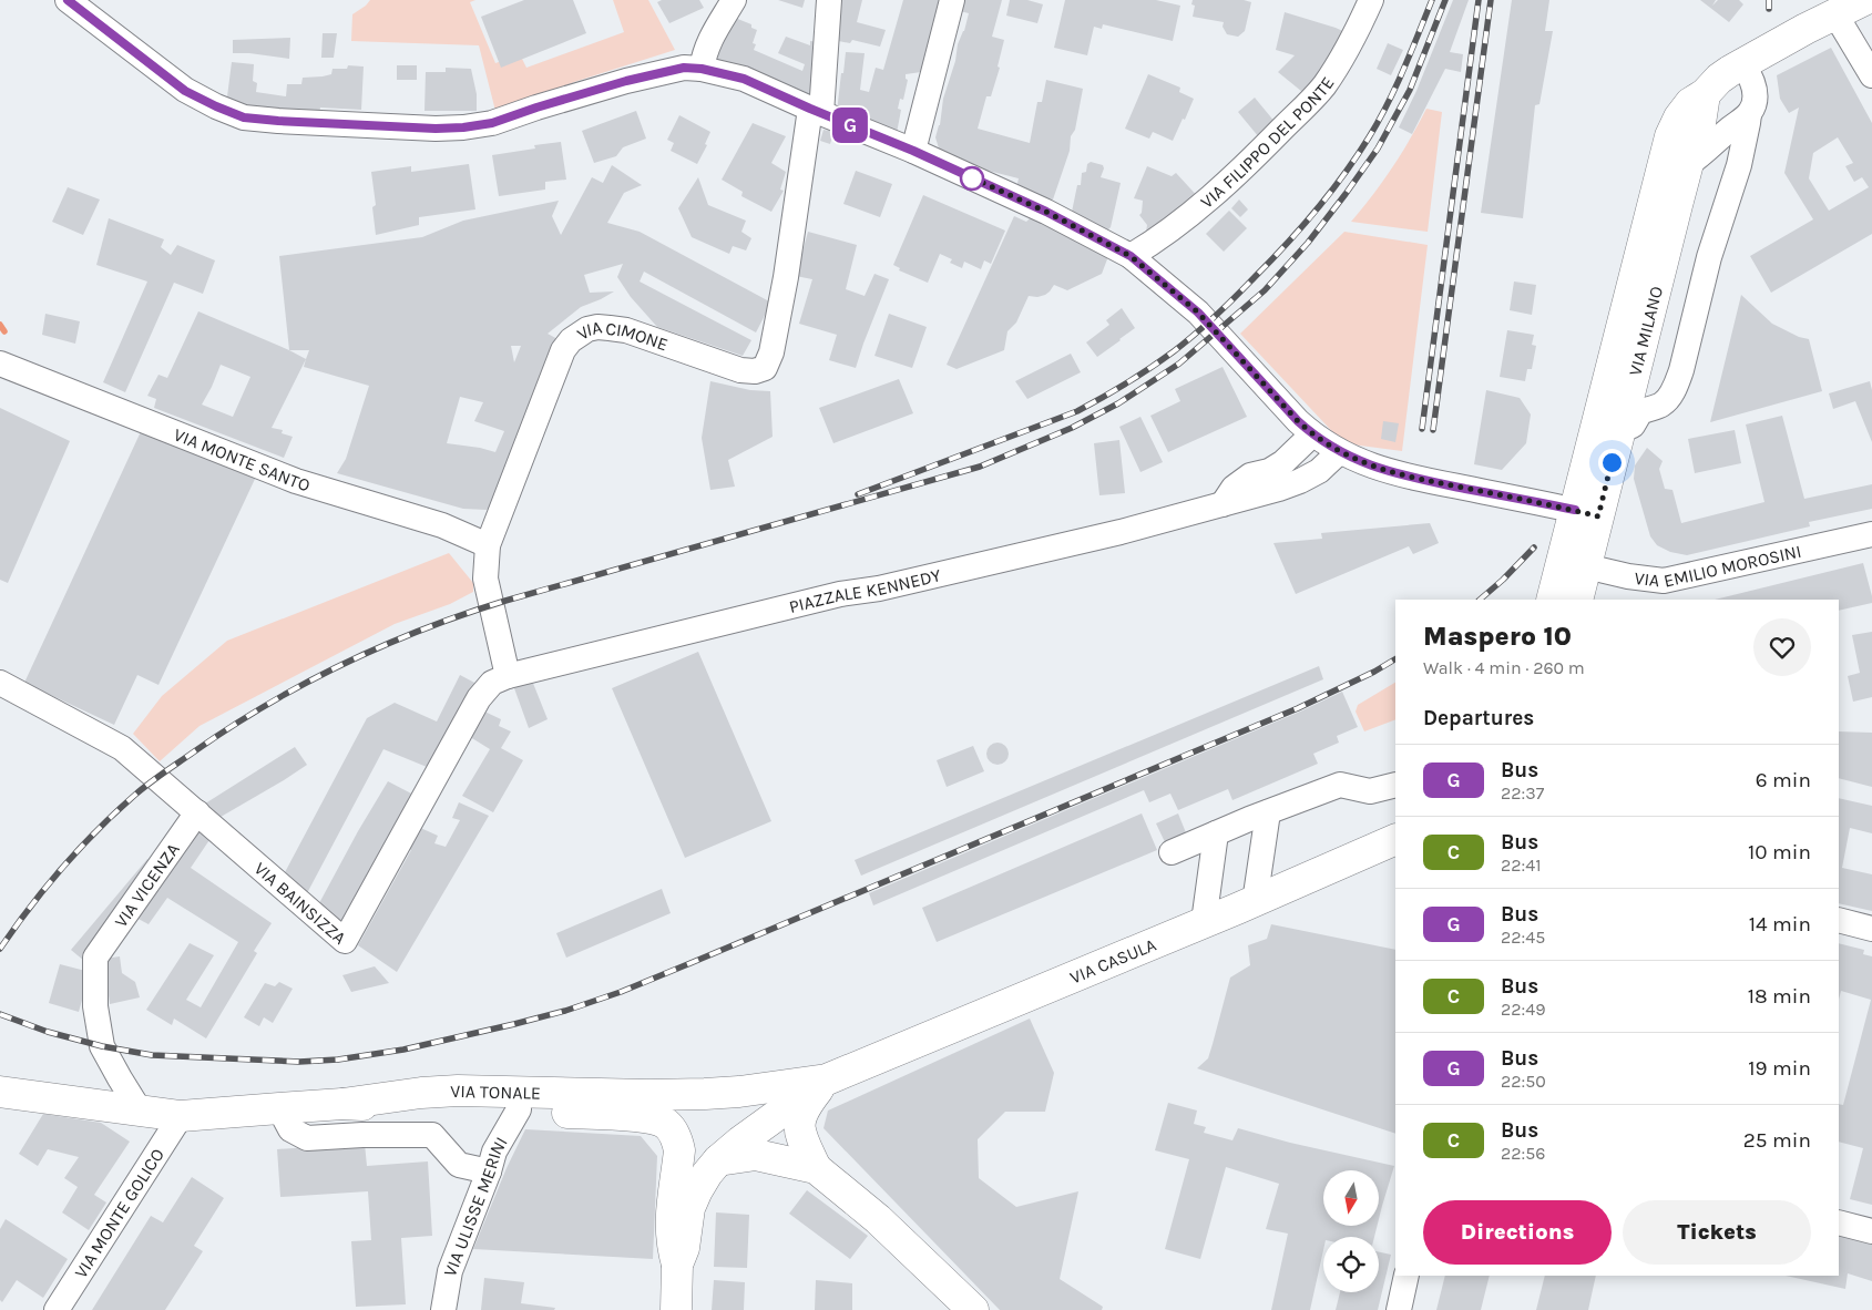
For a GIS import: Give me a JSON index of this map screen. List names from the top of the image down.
{
  "streets": {
    "main road": ["VIA MILANO", "VIA CASULA", "VIA TONALE"],
    "street": [
      "VIA FILIPPO DEL PONTE",
      "VIA CIMONE",
      "VIA MONTE SANTO",
      "VIA EMILIO MOROSINI",
      "PIAZZALE KENNEDY",
      "VIA VICENZA",
      "VIA BAINSIZZA",
      "VIA ULISSE MERINI",
      "VIA MONTE GOLICO"
    ]
  },
  "crossings": [
    ["VIA MILANO", "VIA EMILIO MOROSINI"],
    ["VIA CIMONE", "VIA MONTE SANTO"],
    ["VIA CIMONE", "PIAZZALE KENNEDY"],
    ["VIA CIMONE", "VIA BAINSIZZA"],
    ["PIAZZALE KENNEDY", "VIA BAINSIZZA"],
    ["VIA VICENZA", "VIA BAINSIZZA"],
    ["VIA VICENZA", "VIA TONALE"],
    ["VIA TONALE", "VIA ULISSE MERINI"],
    ["VIA TONALE", "VIA MONTE GOLICO"]
  ],
  "lines": ["bus line G"],
  "north": "bottom",
  "page": {
    "on_map": "G",
    "heading": [
      ["Maspero 10", "Walk · 4 min · 260 m"],
      "Departures"
    ],
    "list": [
      {
        "mark": "G",
        "name": "Bus",
        "note": "22:37",
        "value": "6 min"
      },
      {
        "mark": "C",
        "name": "Bus",
        "note": "22:41",
        "value": "10 min"
      },
      {
        "mark": "G",
        "name": "Bus",
        "note": "22:45",
        "value": "14 min"
      },
      {
        "mark": "C",
        "name": "Bus",
        "note": "22:49",
        "value": "18 min"
      },
      {
        "mark": "G",
        "name": "Bus",
        "note": "22:50",
        "value": "19 min"
      },
      {
        "mark": "C",
        "name": "Bus",
        "note": "22:56",
        "value": "25 min"
      }
    ],
    "buttons": ["Directions", "Tickets"]
  }
}
